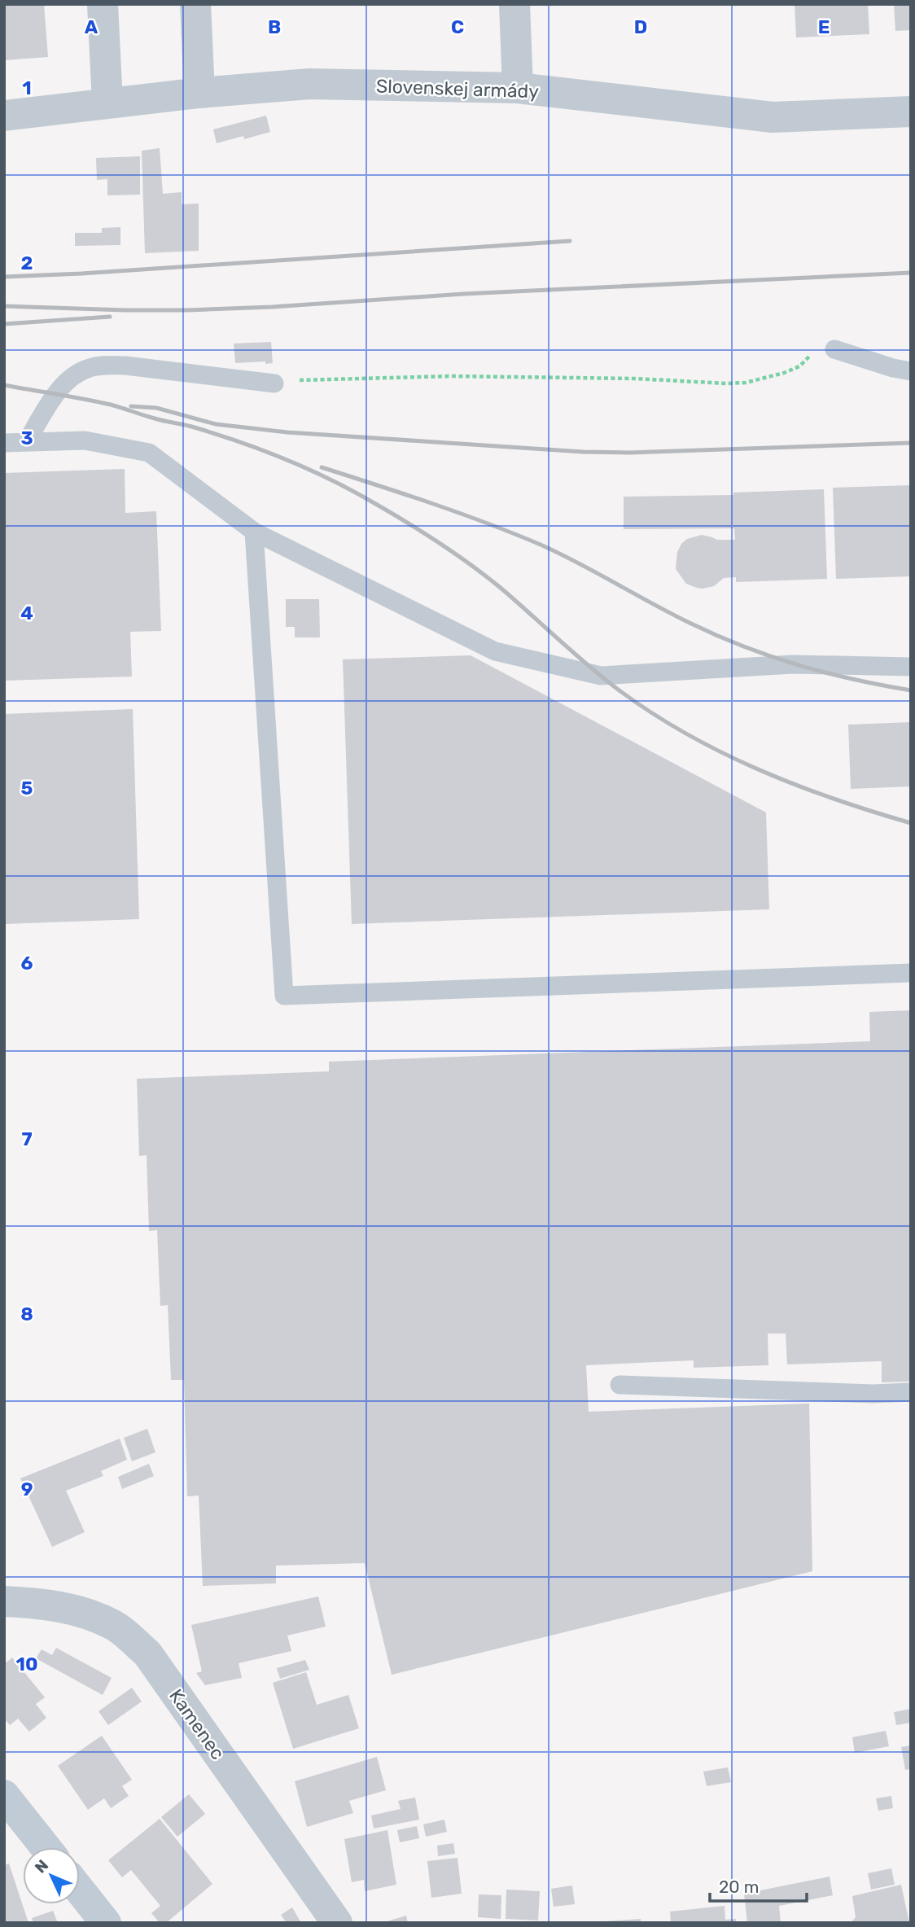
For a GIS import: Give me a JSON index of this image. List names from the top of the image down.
{
  "streets": {
    "street": ["Slovenskej armády", "Kamenec"]
  },
  "scale_bar": "20 m",
  "north": "top left",
  "grid": {
    "columns": [
      "A",
      "B",
      "C",
      "D",
      "E"
    ],
    "rows": [
      "1",
      "2",
      "3",
      "4",
      "5",
      "6",
      "7",
      "8",
      "9",
      "10"
    ]
  }
}
